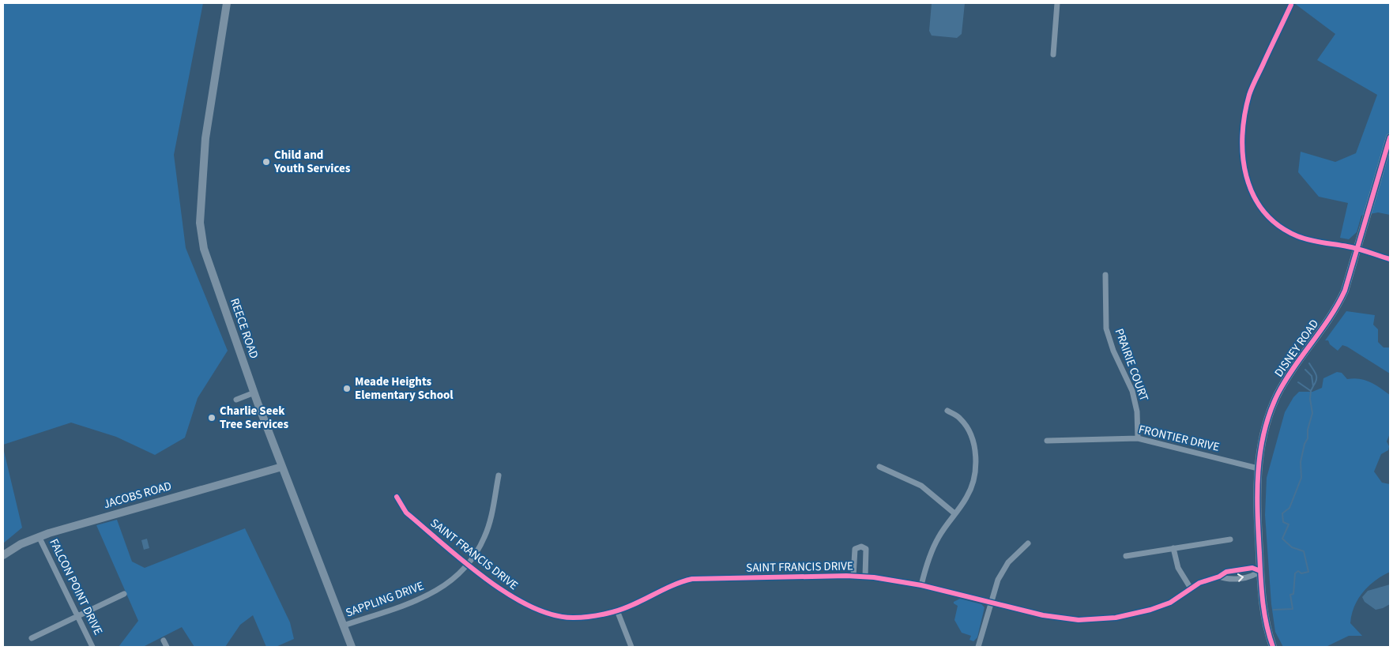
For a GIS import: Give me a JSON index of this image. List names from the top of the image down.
{
  "streets": {
    "street": [
      "REECE ROAD",
      "DISNEY ROAD",
      "PRAIRIE COURT",
      "FRONTIER DRIVE",
      "JACOBS ROAD",
      "SAINT FRANCIS DRIVE",
      "FALCON POINT DRIVE",
      "SAPPLING DRIVE"
    ]
  },
  "crossings": [
    ["REECE ROAD", "JACOBS ROAD"],
    ["REECE ROAD", "SAPPLING DRIVE"],
    ["DISNEY ROAD", "FRONTIER DRIVE"],
    ["DISNEY ROAD", "SAINT FRANCIS DRIVE"],
    ["PRAIRIE COURT", "FRONTIER DRIVE"],
    ["JACOBS ROAD", "FALCON POINT DRIVE"],
    ["SAINT FRANCIS DRIVE", "SAPPLING DRIVE"]
  ],
  "places": ["Child and Youth Services", "Meade Heights Elementary School", "Charlie Seek Tree Services"]
}
